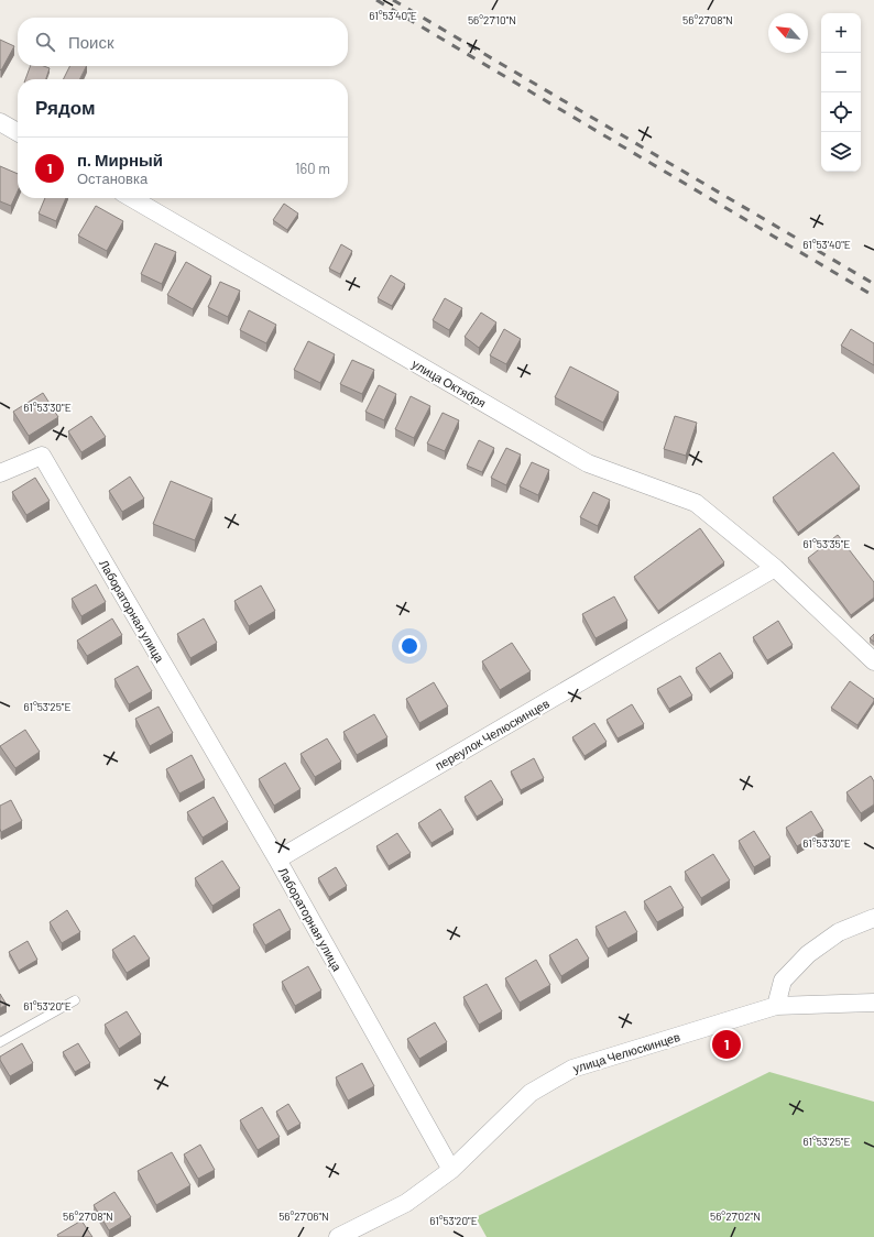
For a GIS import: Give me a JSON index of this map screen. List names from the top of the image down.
{
  "streets": {
    "street": [
      "улица Октября",
      "Лабораторная улица",
      "переулок Челюскинцев",
      "улица Челюскинцев"
    ]
  },
  "crossings": [
    ["улица Октября", "переулок Челюскинцев"],
    ["Лабораторная улица", "переулок Челюскинцев"],
    ["Лабораторная улица", "улица Челюскинцев"]
  ],
  "north": "top left",
  "page": {
    "map_buttons": ["+", "−"],
    "search": "Поиск",
    "heading": "Рядом",
    "list": [
      {
        "mark": "1",
        "name": "п. Мирный",
        "note": "Остановка",
        "value": "160 m"
      }
    ],
    "pins": "1"
  },
  "coordinates": [
    "61°53'40\"E",
    "56°27'10\"N",
    "56°27'08\"N",
    "61°53'30\"E",
    "61°53'35\"E",
    "61°53'25\"E",
    "61°53'20\"E",
    "56°27'06\"N",
    "56°27'02\"N"
  ]
}
